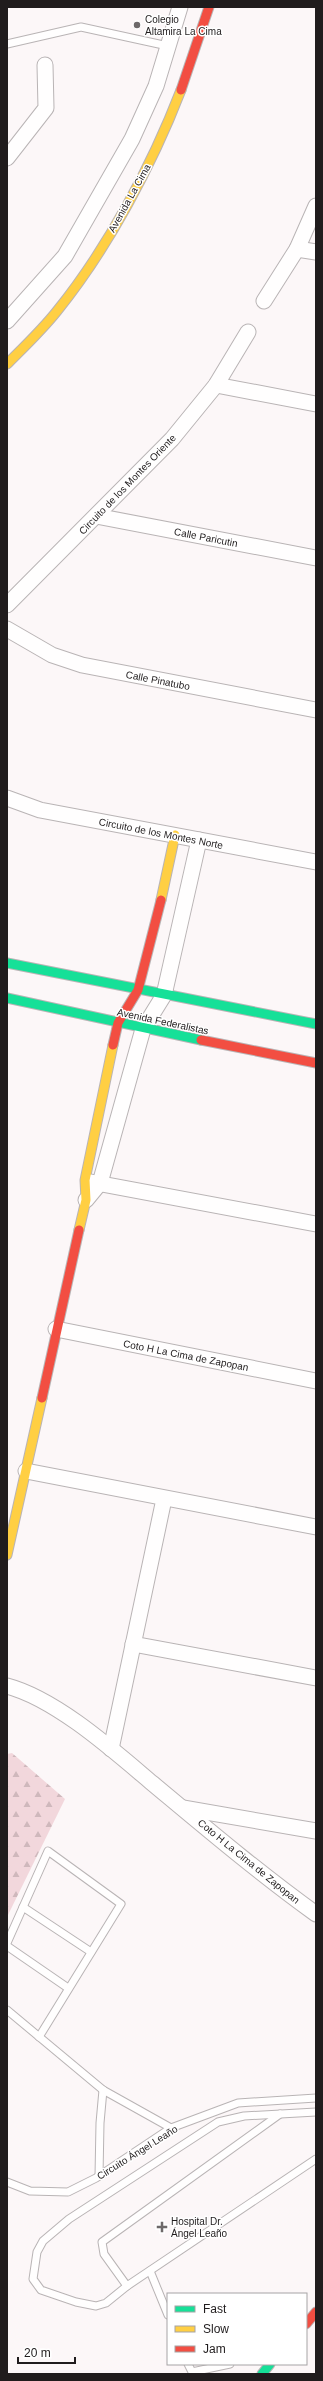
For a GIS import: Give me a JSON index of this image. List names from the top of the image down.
{
  "streets": {
    "street": [
      "Avenida La Cima",
      "Circuito de los Montes Oriente",
      "Calle Paricutin",
      "Calle Pinatubo",
      "Circuito de los Montes Norte",
      "Avenida Federalistas",
      "Coto H La Cima de Zapopan"
    ],
    "lane": ["Circuito Ángel Leaño"]
  },
  "crossings": [
    ["Circuito de los Montes Oriente", "Calle Paricutin"]
  ],
  "places": {
    "other": ["Colegio Altamira La Cima"],
    "health": ["Hospital Dr. Ángel Leaño"]
  },
  "legend": ["Fast", "Slow", "Jam"],
  "scale_bar": "20 m"
}
